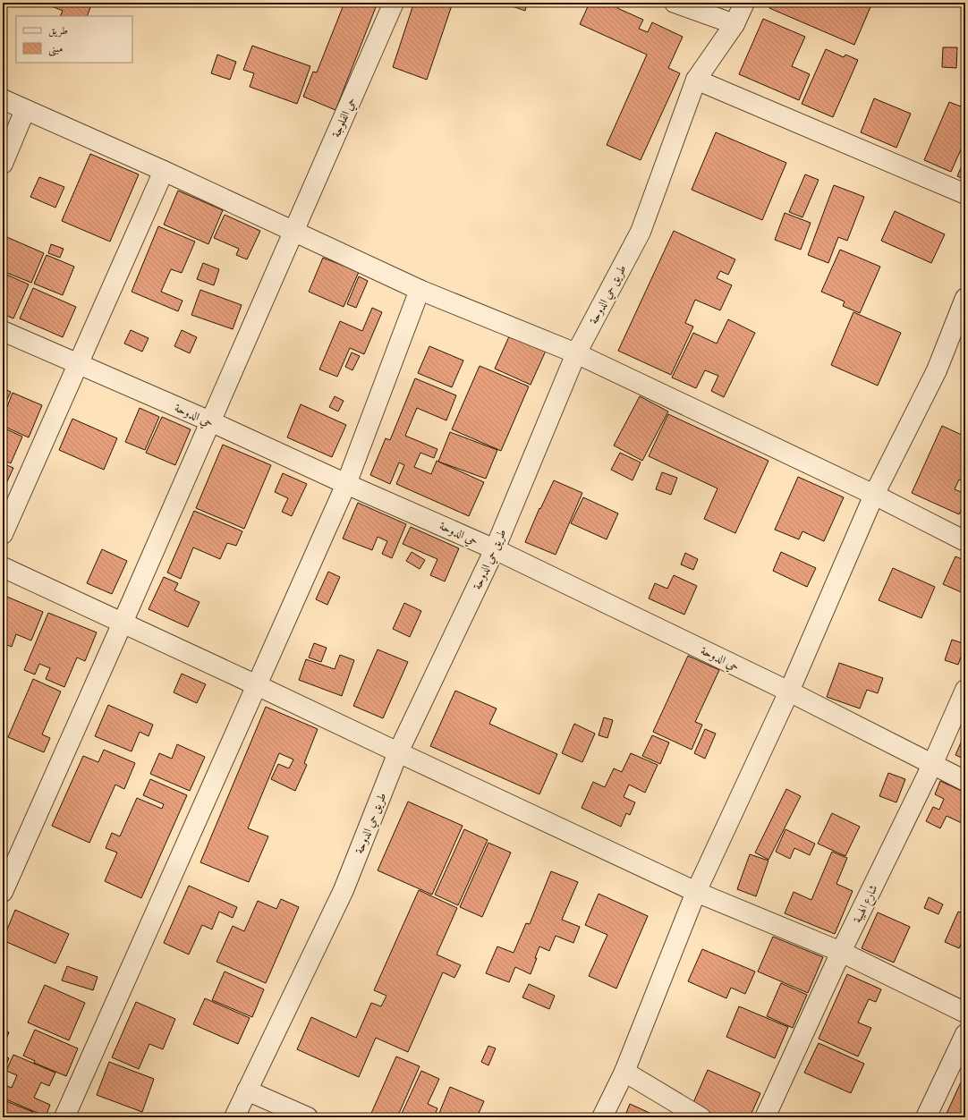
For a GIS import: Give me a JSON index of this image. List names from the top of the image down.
{
  "streets": {
    "street": [
      "حي الفلوجة",
      "طريق حي الدوحة",
      "حي الدوحة",
      "شارع الهيبة"
    ]
  },
  "crossings": [
    ["حي الفلوجة", "حي الدوحة"],
    ["طريق حي الدوحة", "حي الدوحة"],
    ["حي الدوحة", "شارع الهيبة"]
  ],
  "legend": ["طريق", "مبنى"]
}
